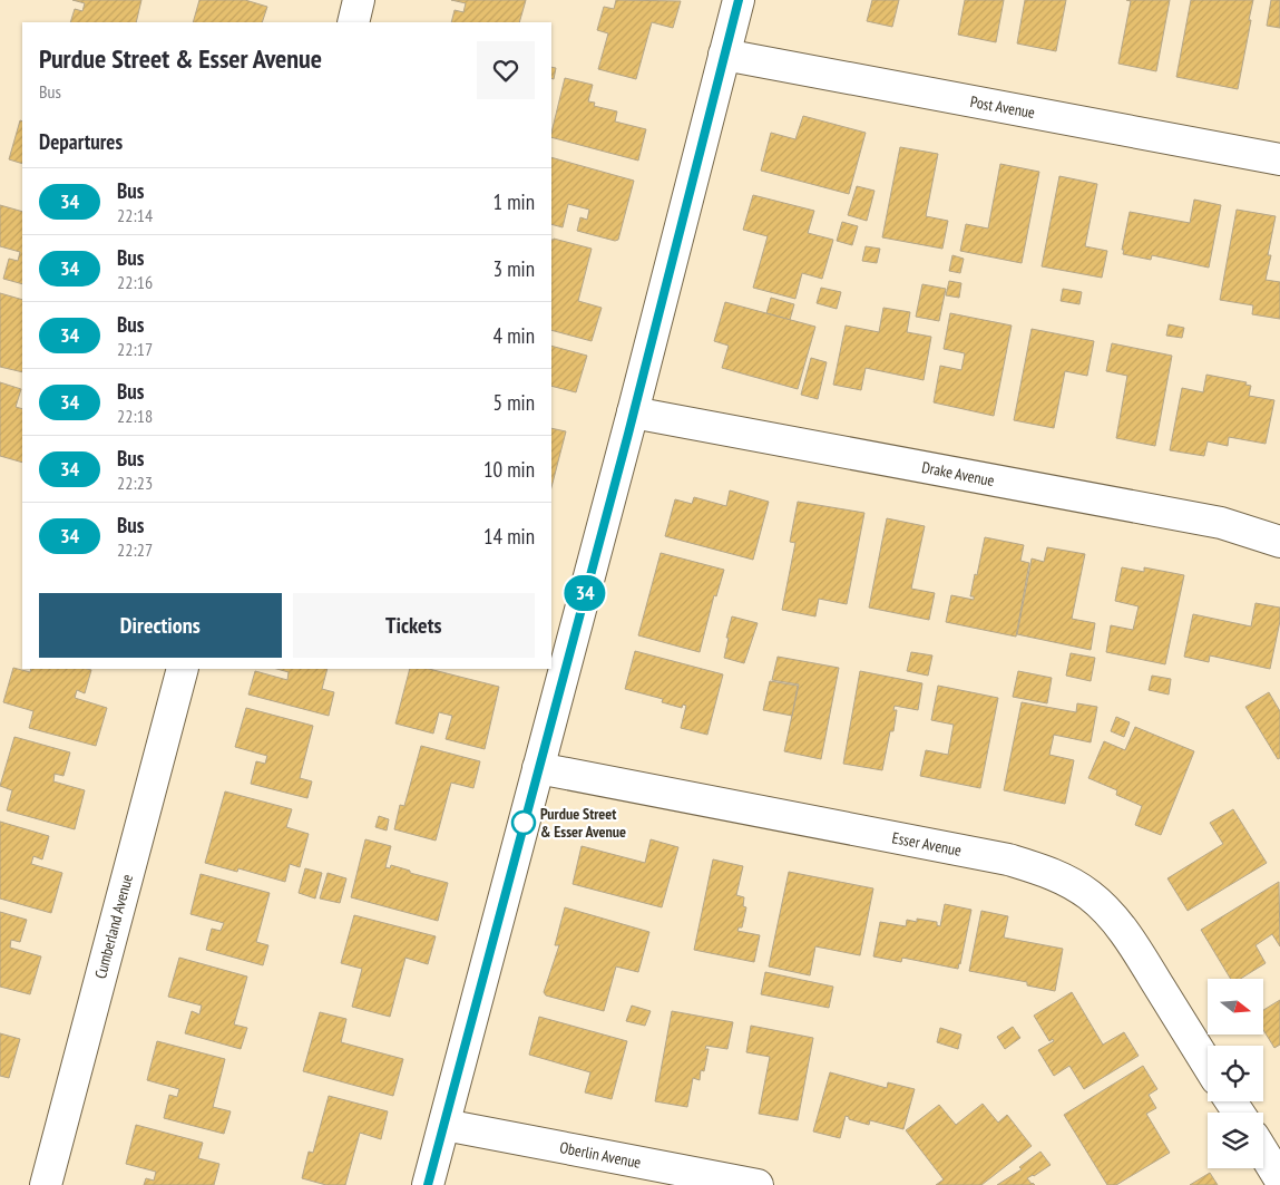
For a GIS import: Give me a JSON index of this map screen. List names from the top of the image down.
{
  "streets": {
    "street": [
      "Post Avenue",
      "Drake Avenue",
      "Esser Avenue",
      "Cumberland Avenue",
      "Oberlin Avenue"
    ]
  },
  "places": ["Purdue Street & Esser Avenue"],
  "lines": ["bus line 34"],
  "north": "right",
  "page": {
    "on_map": "34",
    "heading": [
      ["Purdue Street & Esser Avenue", "Bus"],
      "Departures"
    ],
    "list": [
      {
        "mark": "34",
        "name": "Bus",
        "note": "22:14",
        "value": "1 min"
      },
      {
        "mark": "34",
        "name": "Bus",
        "note": "22:16",
        "value": "3 min"
      },
      {
        "mark": "34",
        "name": "Bus",
        "note": "22:17",
        "value": "4 min"
      },
      {
        "mark": "34",
        "name": "Bus",
        "note": "22:18",
        "value": "5 min"
      },
      {
        "mark": "34",
        "name": "Bus",
        "note": "22:23",
        "value": "10 min"
      },
      {
        "mark": "34",
        "name": "Bus",
        "note": "22:27",
        "value": "14 min"
      }
    ],
    "buttons": ["Directions", "Tickets"]
  }
}
